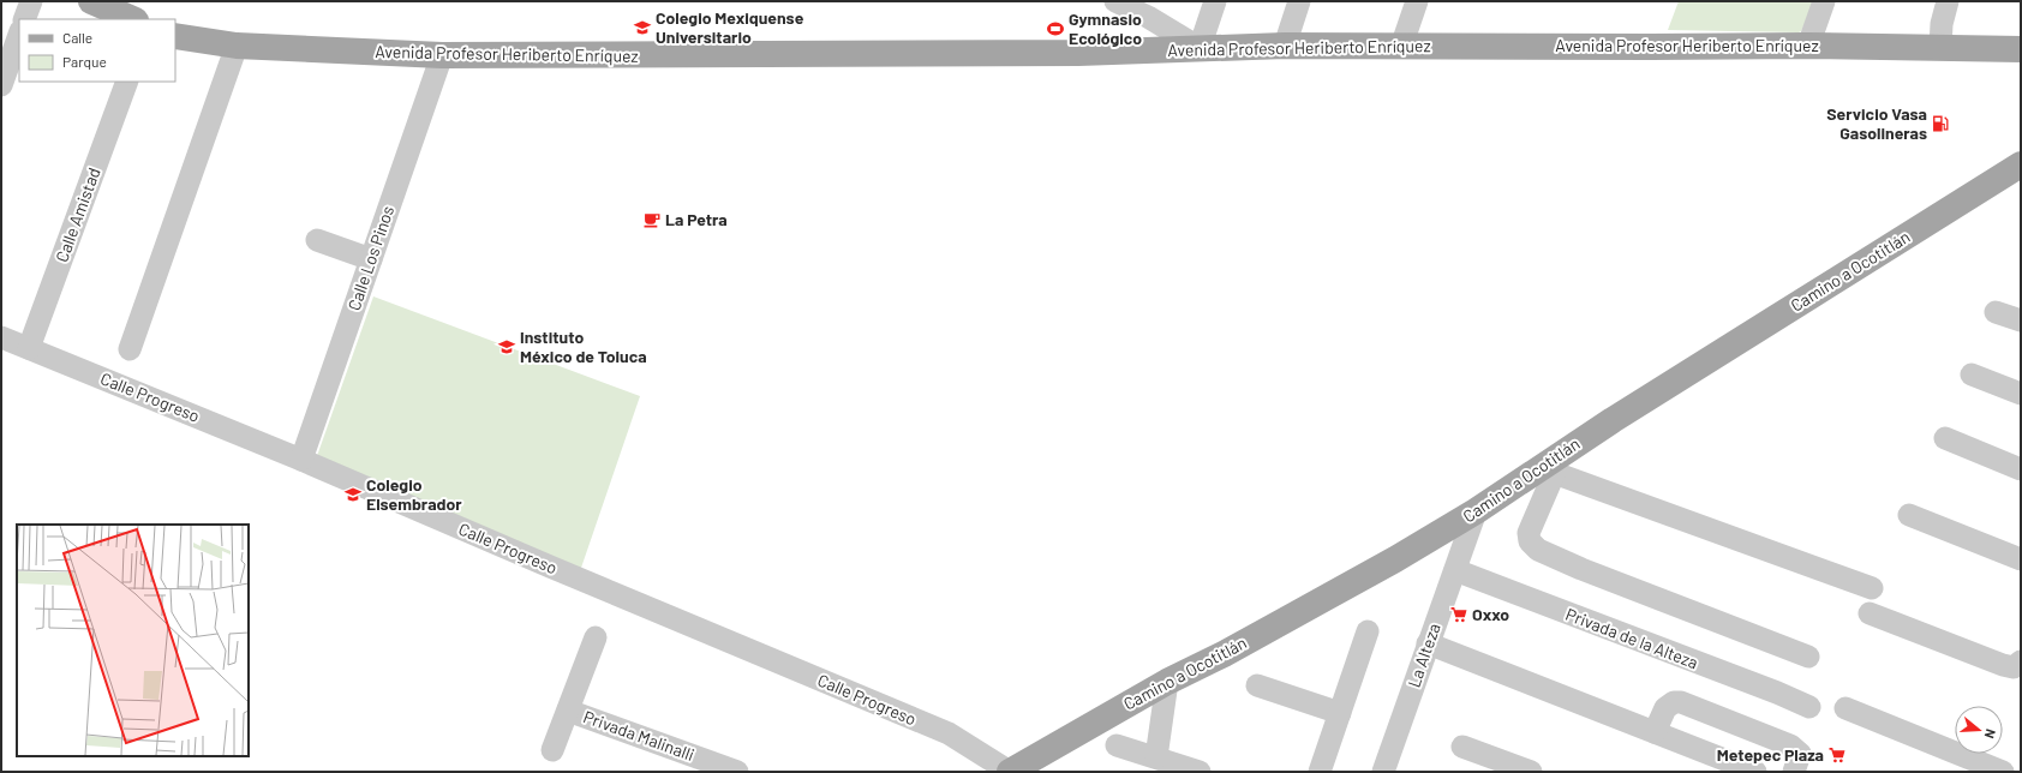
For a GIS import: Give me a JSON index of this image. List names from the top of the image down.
{
  "streets": {
    "main road": ["Avenida Profesor Heriberto Enríquez", "Camino a Ocotitlán"],
    "street": [
      "Calle Amistad",
      "Calle Los Pinos",
      "Calle Progreso",
      "Privada de la Alteza",
      "La Alteza",
      "Privada Malinalli"
    ]
  },
  "crossings": [
    ["Avenida Profesor Heriberto Enríquez", "Calle Los Pinos"],
    ["Calle Amistad", "Calle Progreso"],
    ["Calle Los Pinos", "Calle Progreso"],
    ["Camino a Ocotitlán", "Calle Progreso"],
    ["Camino a Ocotitlán", "La Alteza"],
    ["Privada de la Alteza", "La Alteza"]
  ],
  "places": {
    "school or university": ["Colegio Mexiquense Universitario", "Instituto México de Toluca", "Colegio Elsembrador"],
    "sports": ["Gymnasio Ecológico"],
    "fuel station": ["Servicio Vasa Gasolineras"],
    "cafe": ["La Petra"],
    "supermarket": ["Oxxo", "Metepec Plaza"]
  },
  "legend": ["Calle", "Parque"],
  "north": "right"
}
